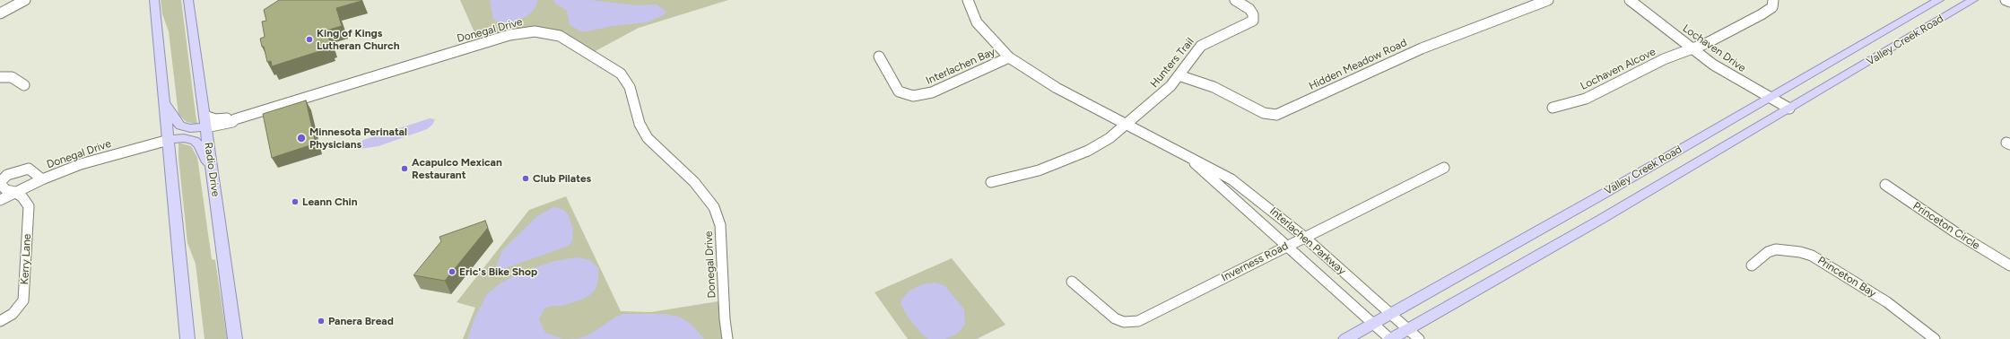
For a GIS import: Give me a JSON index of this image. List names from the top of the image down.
{
  "streets": {
    "main road": ["Valley Creek Road", "Radio Drive"],
    "street": [
      "Donegal Drive",
      "Lochaven Drive",
      "Hunters Trail",
      "Hidden Meadow Road",
      "Interlachen Bay",
      "Lochaven Alcove",
      "Princeton Circle",
      "Interlachen Parkway",
      "Kerry Lane",
      "Inverness Road",
      "Princeton Bay"
    ]
  },
  "crossings": [
    ["Donegal Drive", "Radio Drive"],
    ["Donegal Drive", "Kerry Lane"],
    ["Valley Creek Road", "Lochaven Drive"],
    ["Valley Creek Road", "Interlachen Parkway"],
    ["Lochaven Drive", "Lochaven Alcove"],
    ["Hunters Trail", "Hidden Meadow Road"],
    ["Hunters Trail", "Interlachen Parkway"],
    ["Interlachen Bay", "Interlachen Parkway"],
    ["Interlachen Parkway", "Inverness Road"]
  ],
  "places": [
    "King of Kings Lutheran Church",
    "Minnesota Perinatal Physicians",
    "Acapulco Mexican Restaurant",
    "Club Pilates",
    "Leann Chin",
    "Eric's Bike Shop",
    "Panera Bread"
  ]
}
